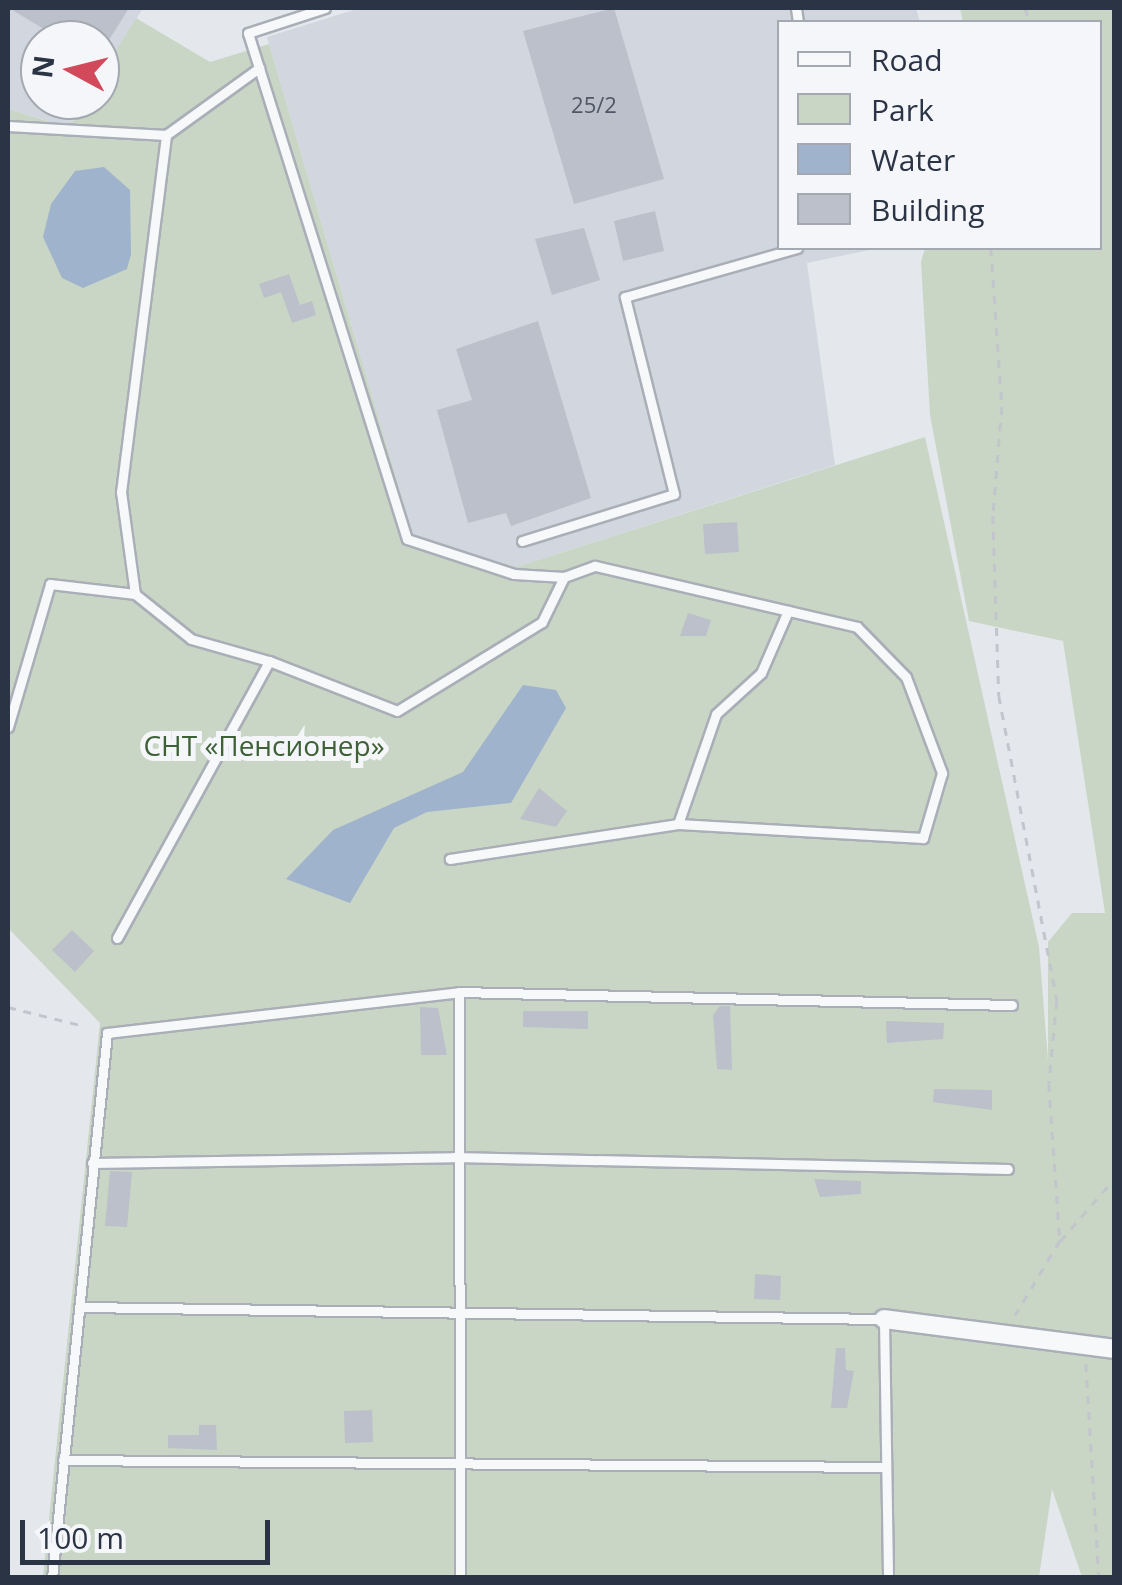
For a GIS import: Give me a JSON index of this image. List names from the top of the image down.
{
  "parks": ["СНТ «Пенсионер»"],
  "house_numbers": ["25/2"],
  "legend": [
    "Road",
    "Park",
    "Water",
    "Building"
  ],
  "scale_bar": "100 m",
  "north": "left"
}
